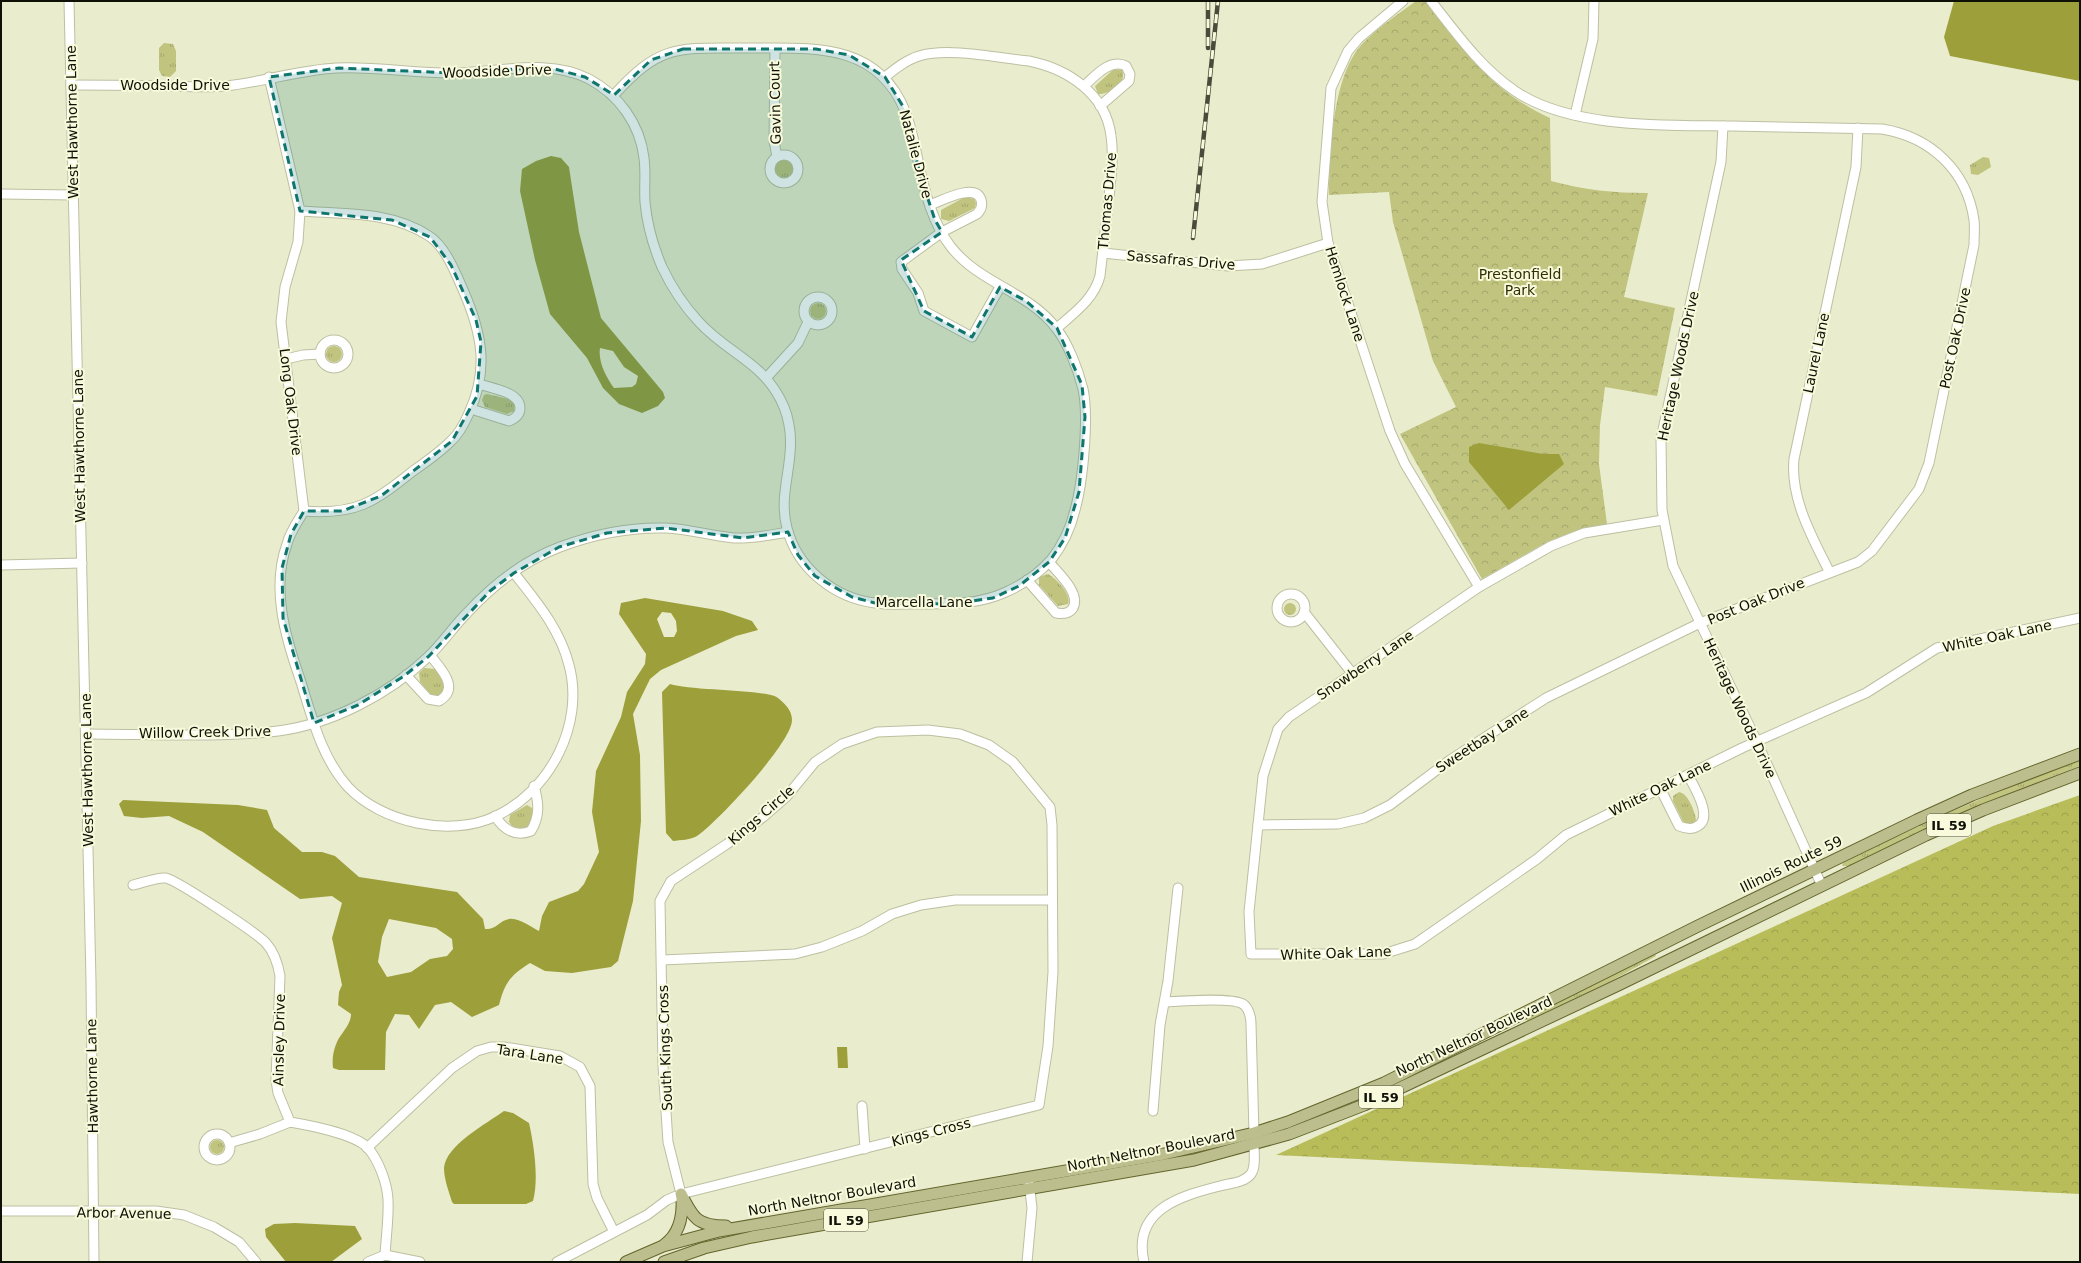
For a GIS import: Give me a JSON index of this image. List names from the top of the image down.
{
  "streets": {
    "main road": ["IL 59", "Illinois Route 59", "North Neltnor Boulevard"],
    "street": [
      "Woodside Drive",
      "Gavin Court",
      "West Hawthorne Lane",
      "Natalie Drive",
      "Thomas Drive",
      "Sassafras Drive",
      "Hemlock Lane",
      "Post Oak Drive",
      "Laurel Lane",
      "Heritage Woods Drive",
      "Long Oak Drive",
      "Marcella Lane",
      "White Oak Lane",
      "Snowberry Lane",
      "Willow Creek Drive",
      "Sweetbay Lane",
      "Kings Circle",
      "Ainsley Drive",
      "South Kings Cross",
      "Tara Lane",
      "Hawthorne Lane",
      "Kings Cross",
      "Arbor Avenue"
    ]
  },
  "crossings": [
    ["Woodside Drive", "West Hawthorne Lane"],
    ["Woodside Drive", "Natalie Drive"],
    ["Woodside Drive", "Long Oak Drive"],
    ["Woodside Drive", "Marcella Lane"],
    ["Woodside Drive", "Willow Creek Drive"],
    ["Gavin Court", "Natalie Drive"],
    ["West Hawthorne Lane", "Willow Creek Drive"],
    ["West Hawthorne Lane", "Hawthorne Lane"],
    ["Natalie Drive", "Thomas Drive"],
    ["Natalie Drive", "Marcella Lane"],
    ["Thomas Drive", "Sassafras Drive"],
    ["Thomas Drive", "Marcella Lane"],
    ["Sassafras Drive", "Hemlock Lane"],
    ["Hemlock Lane", "Snowberry Lane"],
    ["Post Oak Drive", "Laurel Lane"],
    ["Post Oak Drive", "Heritage Woods Drive"],
    ["Post Oak Drive", "Sweetbay Lane"],
    ["Heritage Woods Drive", "White Oak Lane"],
    ["Heritage Woods Drive", "Snowberry Lane"],
    ["Heritage Woods Drive", "Sweetbay Lane"],
    ["Heritage Woods Drive", "IL 59"],
    ["Heritage Woods Drive", "Illinois Route 59"],
    ["Heritage Woods Drive", "North Neltnor Boulevard"],
    ["Marcella Lane", "Willow Creek Drive"],
    ["White Oak Lane", "Snowberry Lane"],
    ["Snowberry Lane", "Sweetbay Lane"],
    ["Kings Circle", "South Kings Cross"],
    ["Kings Circle", "Kings Cross"],
    ["IL 59", "North Neltnor Boulevard"],
    ["Illinois Route 59", "North Neltnor Boulevard"],
    ["South Kings Cross", "Kings Cross"],
    ["Hawthorne Lane", "Arbor Avenue"]
  ],
  "parks": ["Prestonfield Park"]
}
